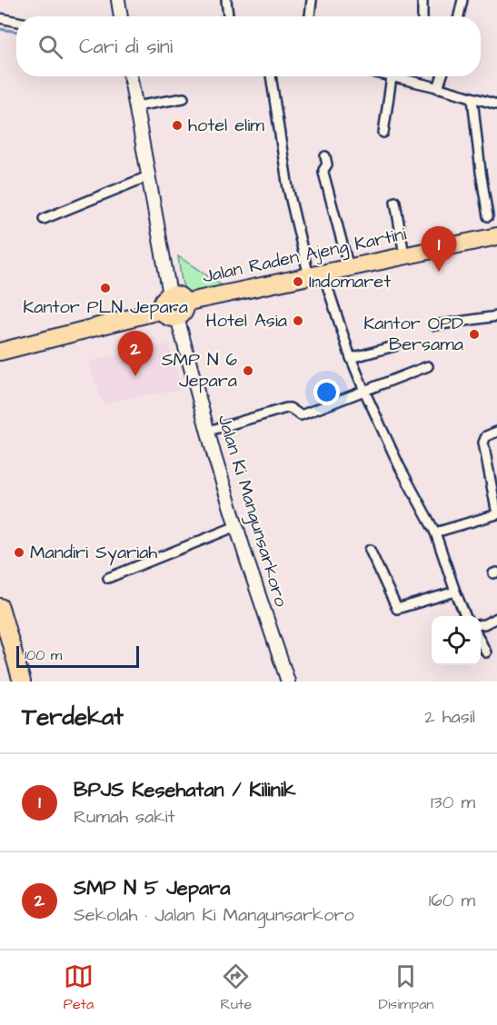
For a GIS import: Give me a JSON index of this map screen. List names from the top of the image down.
{
  "streets": {
    "highway": ["Jalan Raden Ajeng Kartini"],
    "main road": ["Jalan Ki Mangunsarkoro"]
  },
  "crossings": [
    ["Jalan Raden Ajeng Kartini", "Jalan Ki Mangunsarkoro"]
  ],
  "places": [
    "hotel elim",
    "Indomaret",
    "Kantor PLN Jepara",
    "Hotel Asia",
    "Kantor OPD Bersama",
    "SMP N 6 Jepara",
    "Mandiri Syariah"
  ],
  "scale_bar": "100 m",
  "page": {
    "search": "Cari di sini",
    "pins": ["1", "2"],
    "scale": "100 m",
    "heading": ["Terdekat", "2 hasil"],
    "list": [
      {
        "mark": "1",
        "name": "BPJS Kesehatan / Kilinik",
        "note": "Rumah sakit",
        "value": "130 m"
      },
      {
        "mark": "2",
        "name": "SMP N 5 Jepara",
        "note": "Sekolah · Jalan Ki Mangunsarkoro",
        "value": "160 m"
      }
    ],
    "nav": ["Peta", "Rute", "Disimpan"]
  }
}
